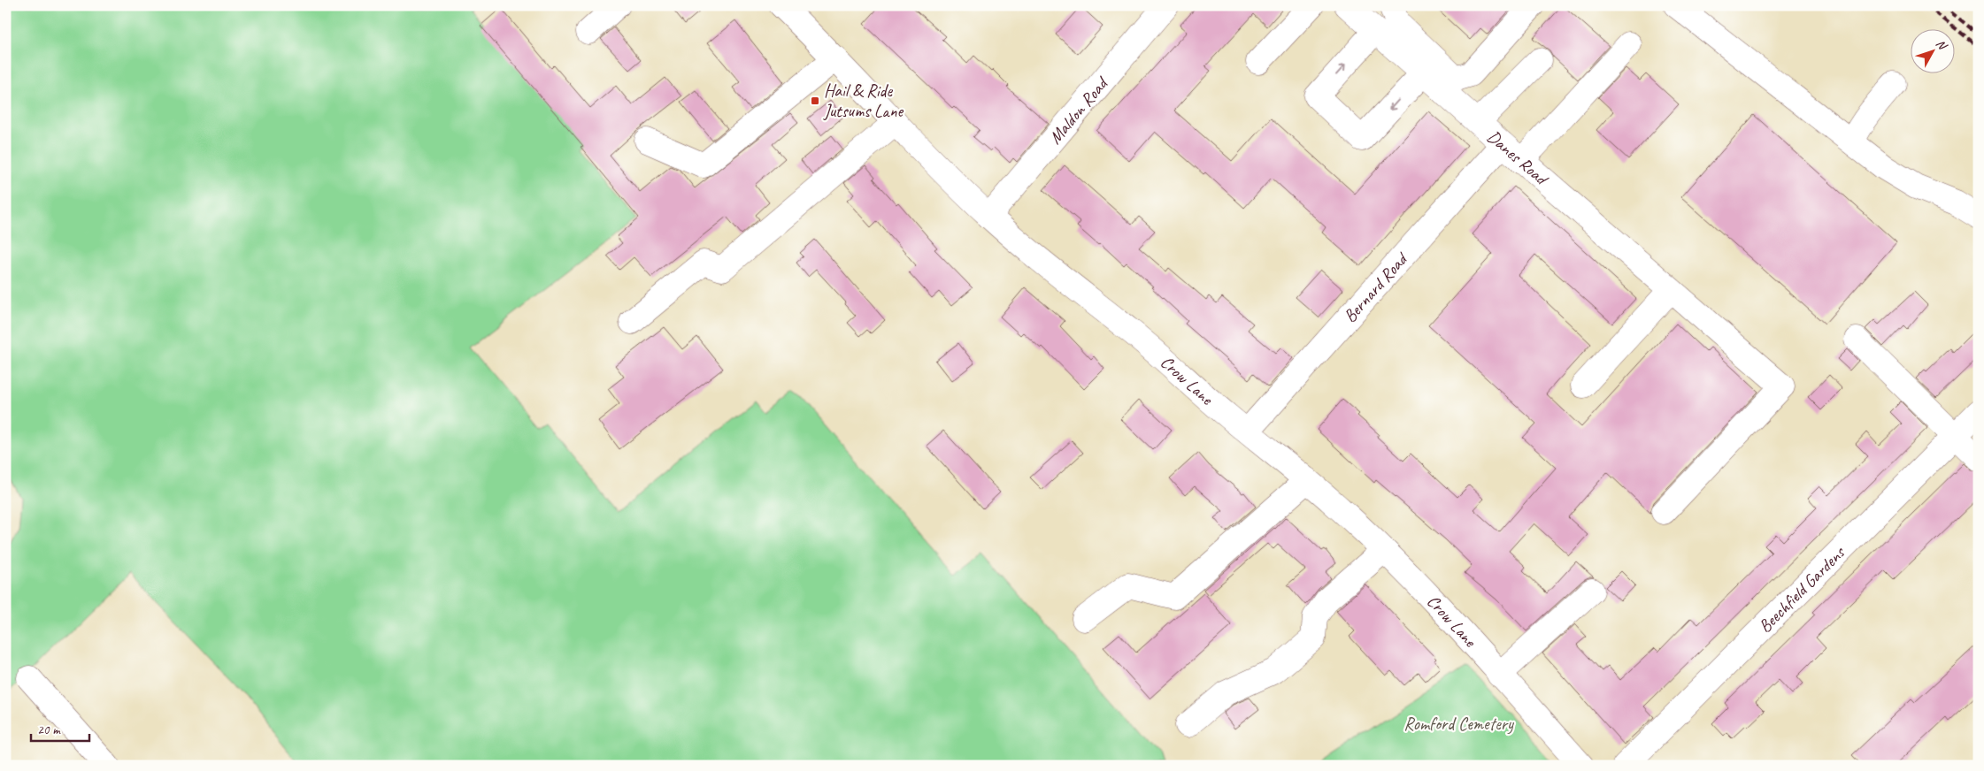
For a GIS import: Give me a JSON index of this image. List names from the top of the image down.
{
  "streets": {
    "street": [
      "Maldon Road",
      "Danes Road",
      "Bernard Road",
      "Crow Lane",
      "Beechfield Gardens"
    ]
  },
  "crossings": [
    ["Maldon Road", "Crow Lane"],
    ["Danes Road", "Bernard Road"],
    ["Bernard Road", "Crow Lane"]
  ],
  "parks": ["Romford Cemetery"],
  "places": {
    "transit": ["Hail & Ride Jutsums Lane"]
  },
  "scale_bar": "20 m",
  "north": "top right"
}
